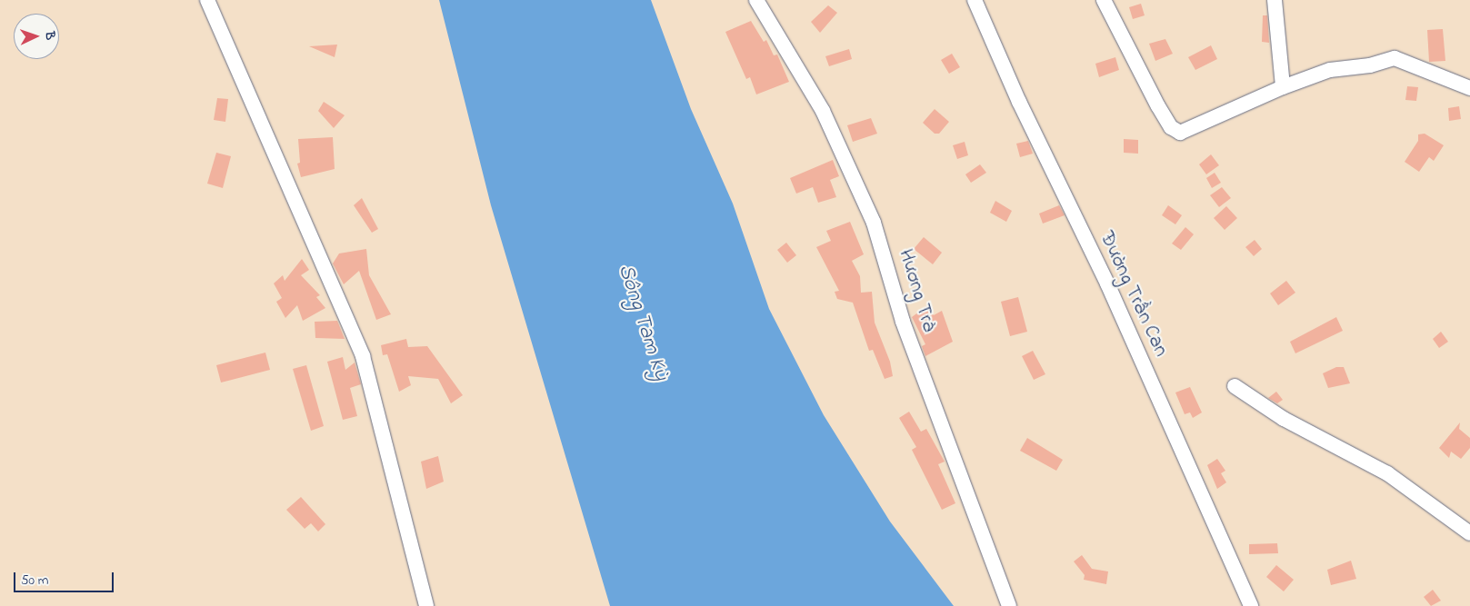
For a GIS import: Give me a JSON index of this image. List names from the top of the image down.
{
  "streets": {
    "street": ["Hương Trà", "Đường Trần Can"]
  },
  "water": ["Sông Tam Kỳ"],
  "scale_bar": "50 m",
  "north": "right"
}
